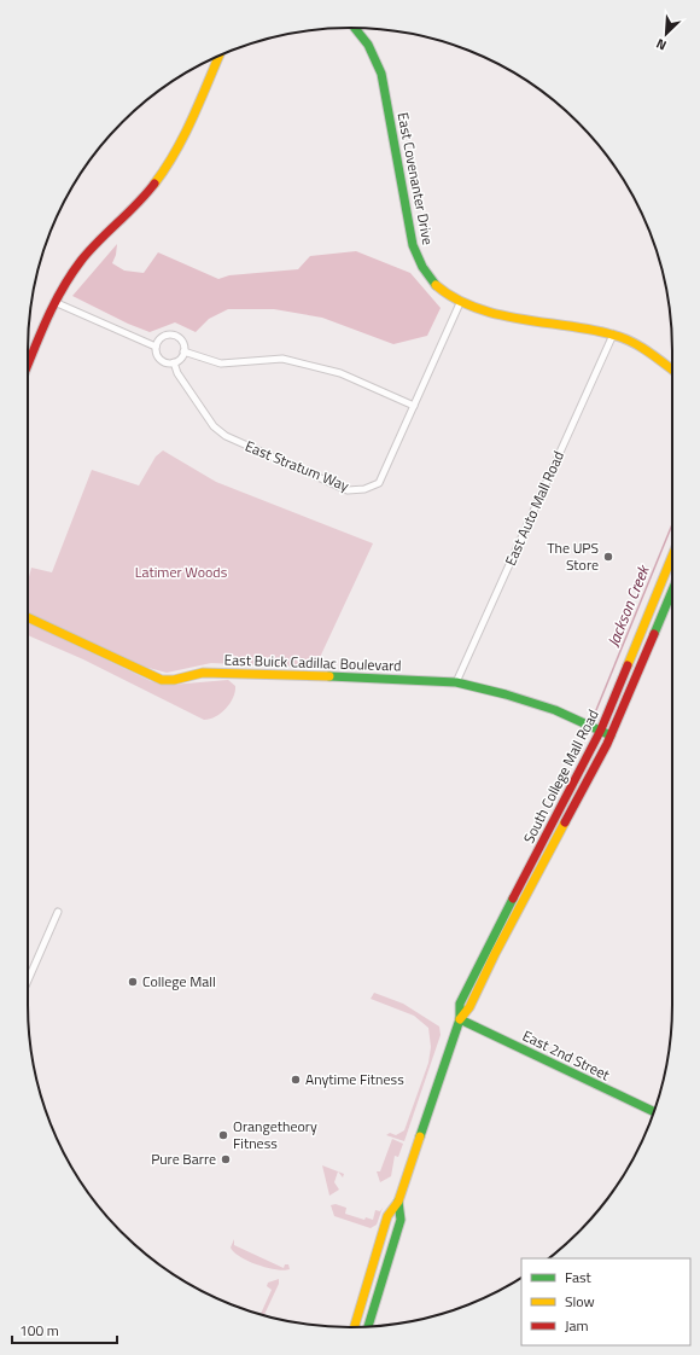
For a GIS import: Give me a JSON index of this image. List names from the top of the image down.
{
  "streets": {
    "street": [
      "East Covenanter Drive",
      "East Stratum Way",
      "East Auto Mall Road",
      "East Buick Cadillac Boulevard",
      "South College Mall Road",
      "East 2nd Street"
    ]
  },
  "crossings": [
    ["East Covenanter Drive", "East Stratum Way"],
    ["East Covenanter Drive", "East Auto Mall Road"],
    ["East Auto Mall Road", "East Buick Cadillac Boulevard"],
    ["East Buick Cadillac Boulevard", "South College Mall Road"],
    ["South College Mall Road", "East 2nd Street"]
  ],
  "water": ["Jackson Creek"],
  "parks": ["Latimer Woods"],
  "places": [
    "The UPS Store",
    "College Mall",
    "Anytime Fitness",
    "Orangetheory Fitness",
    "Pure Barre"
  ],
  "legend": ["Fast", "Slow", "Jam"],
  "scale_bar": "100 m",
  "north": "bottom left"
}
